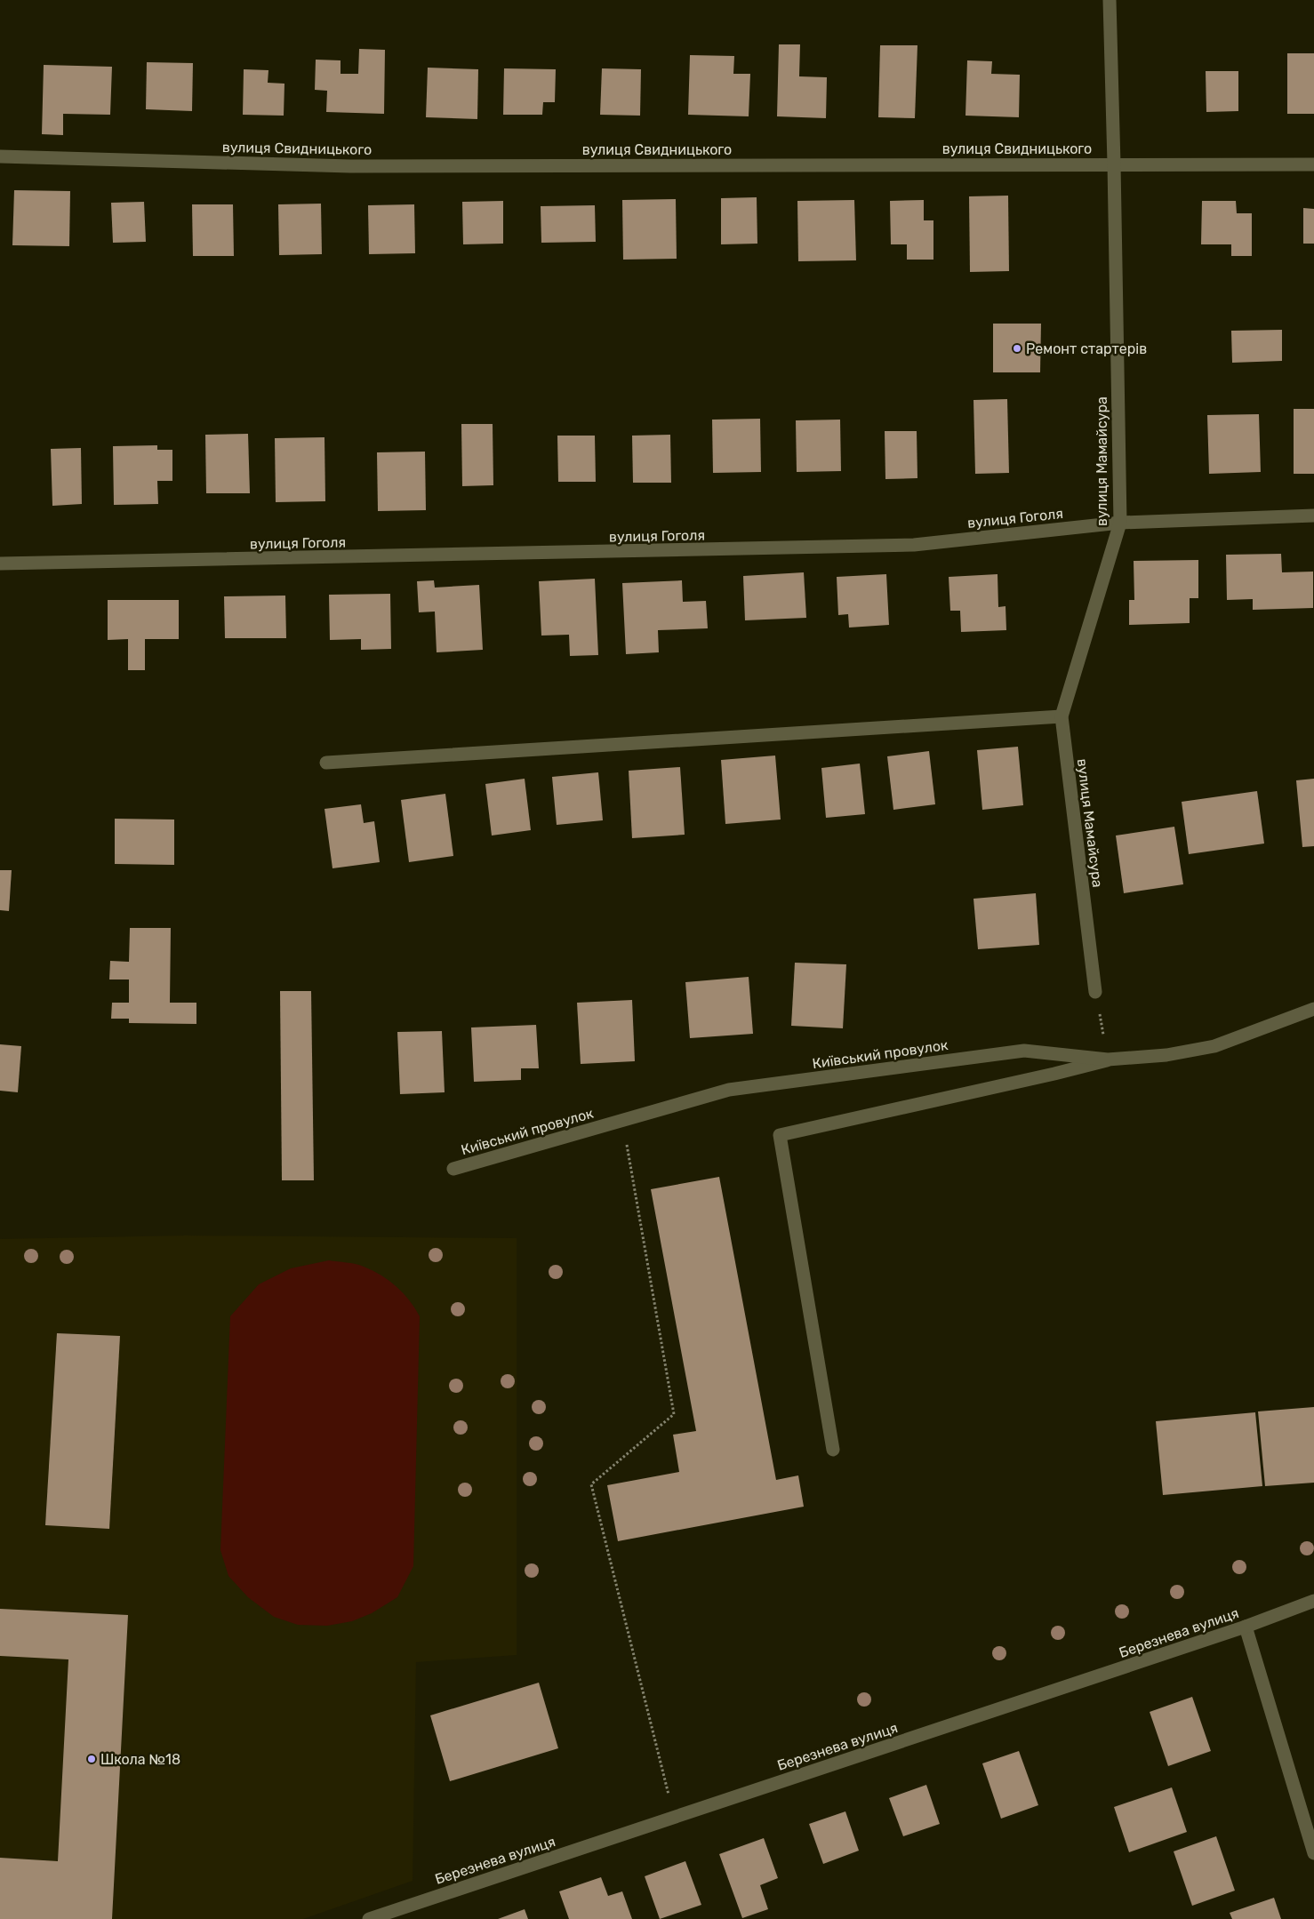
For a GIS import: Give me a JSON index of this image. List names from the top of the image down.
{
  "streets": {
    "street": [
      "вулиця Свидницького",
      "вулиця Мамайсура",
      "вулиця Гоголя",
      "Київський провулок",
      "Березнева вулиця"
    ]
  },
  "crossings": [
    ["вулиця Свидницького", "вулиця Мамайсура"],
    ["вулиця Мамайсура", "вулиця Гоголя"]
  ],
  "places": ["Ремонт стартерів", "Школа №18"]
}
